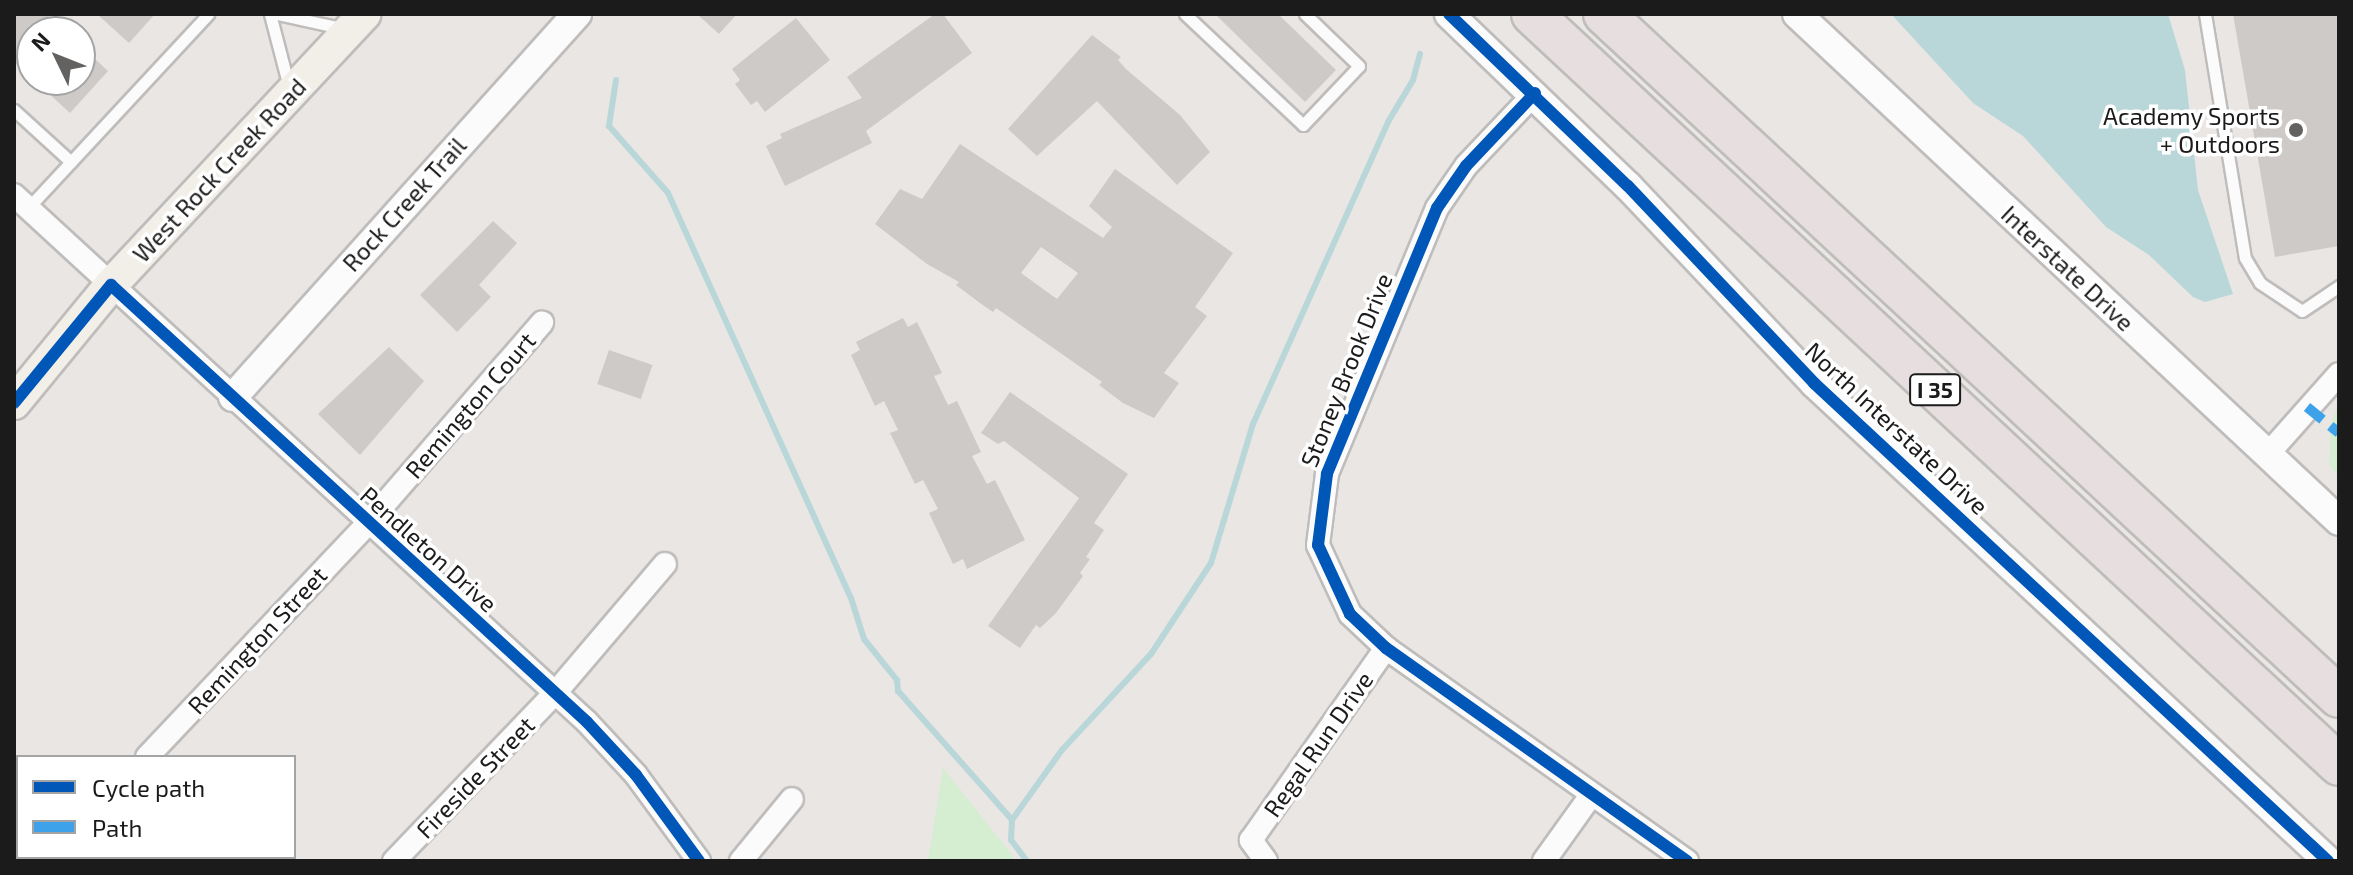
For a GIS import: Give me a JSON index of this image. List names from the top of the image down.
{
  "streets": {
    "highway": ["I 35"],
    "main road": ["West Rock Creek Road"],
    "street": [
      "Rock Creek Trail",
      "Interstate Drive",
      "Stoney Brook Drive",
      "Remington Court",
      "North Interstate Drive",
      "Pendleton Drive",
      "Remington Street",
      "Regal Run Drive",
      "Fireside Street"
    ]
  },
  "crossings": [
    ["West Rock Creek Road", "Pendleton Drive"],
    ["Rock Creek Trail", "Pendleton Drive"],
    ["Stoney Brook Drive", "North Interstate Drive"],
    ["Stoney Brook Drive", "Regal Run Drive"],
    ["Remington Court", "Pendleton Drive"],
    ["Remington Court", "Remington Street"],
    ["Pendleton Drive", "Remington Street"],
    ["Pendleton Drive", "Fireside Street"]
  ],
  "places": ["Academy Sports + Outdoors"],
  "legend": ["Cycle path", "Path"],
  "north": "top left"
}
